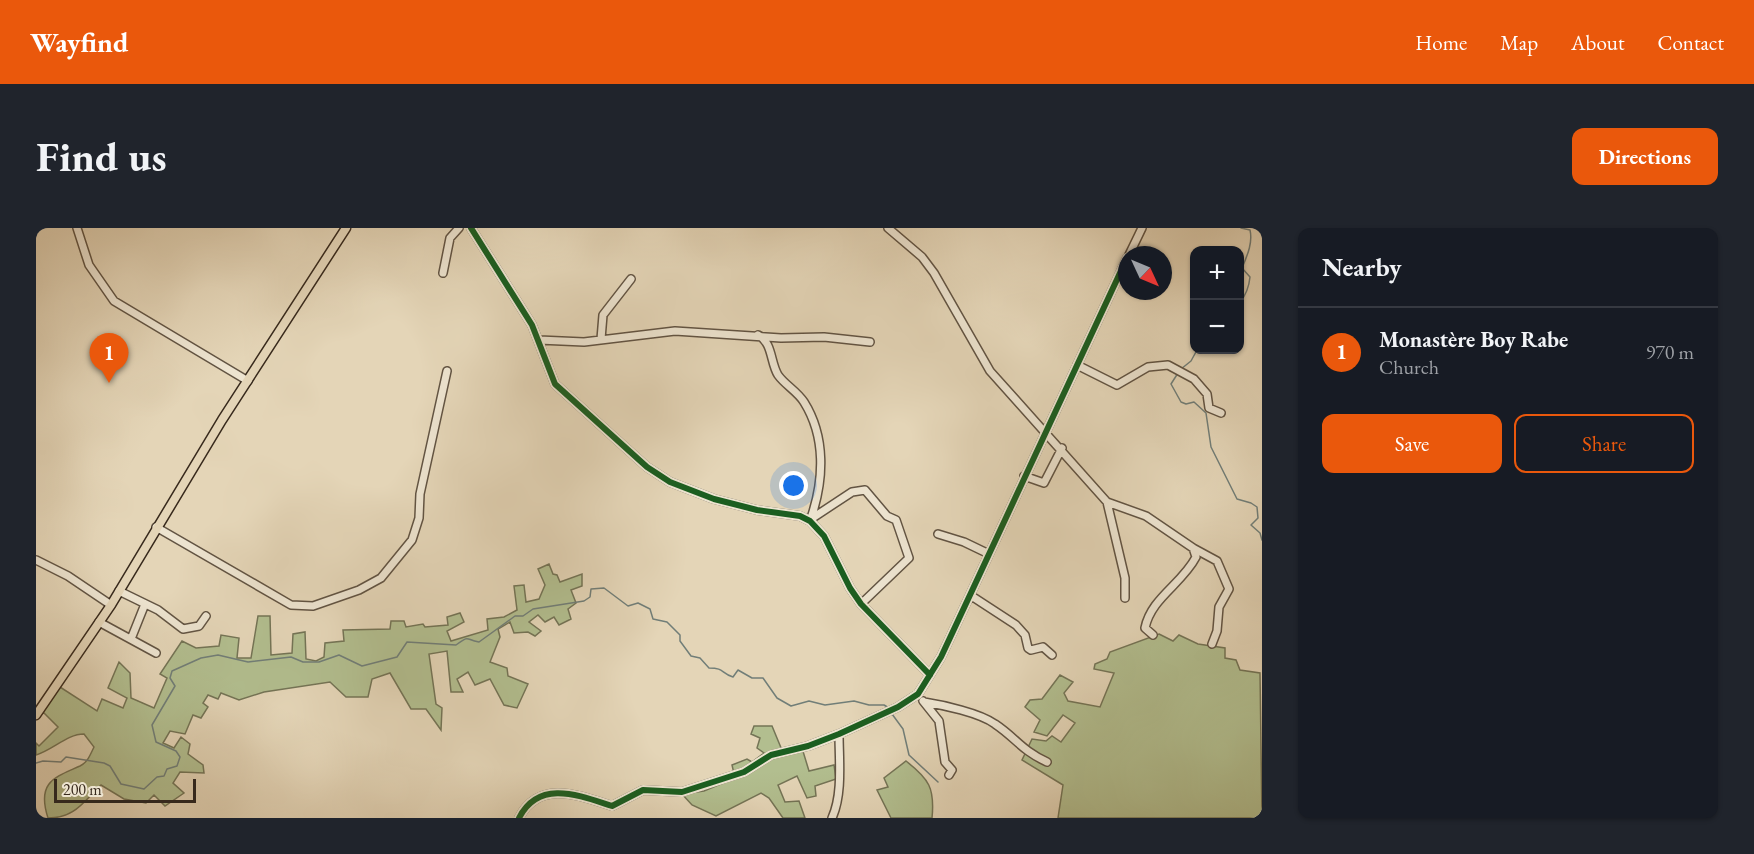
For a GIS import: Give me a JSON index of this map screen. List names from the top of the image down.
{
  "scale_bar": "200 m",
  "north": "bottom right",
  "page": {
    "header": "Wayfind",
    "nav": [
      "Home",
      "Map",
      "About",
      "Contact"
    ],
    "buttons": [
      "Directions",
      ["Save", "Share"]
    ],
    "title": "Find us",
    "heading": "Nearby",
    "map_buttons": ["+", "−"],
    "list": [
      {
        "mark": "1",
        "name": "Monastère Boy Rabe",
        "note": "Church",
        "value": "970 m"
      }
    ],
    "pins": "1",
    "scale": "200 m"
  }
}
